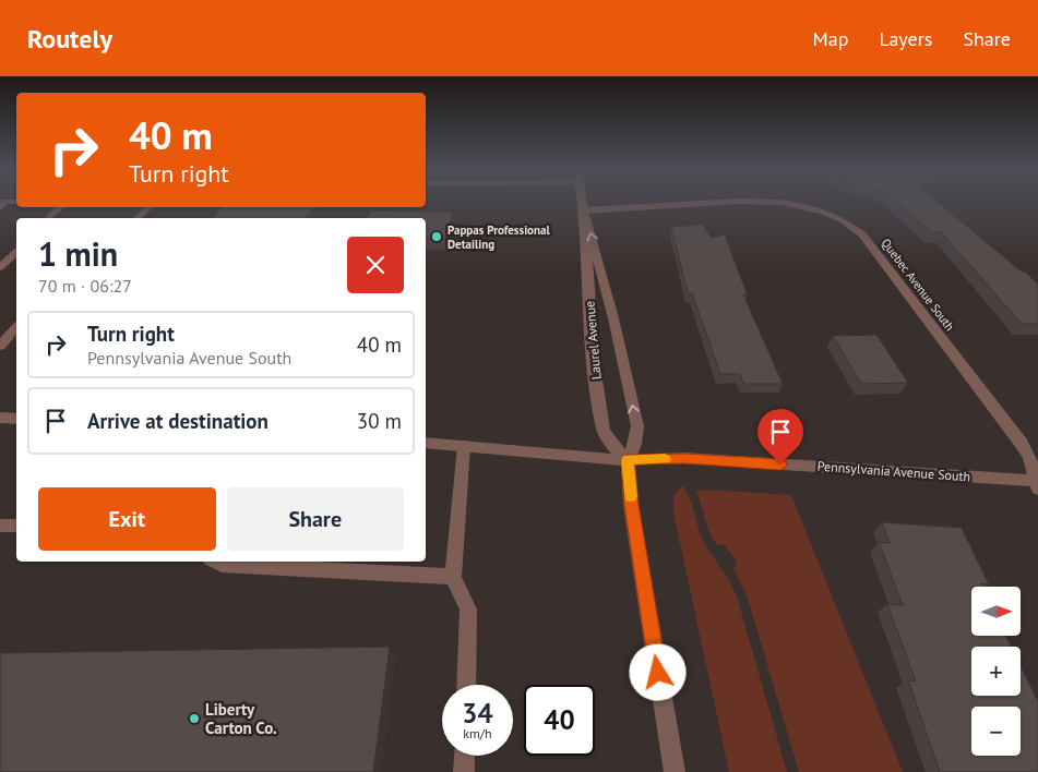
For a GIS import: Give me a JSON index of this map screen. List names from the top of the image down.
{
  "streets": {
    "street": ["Quebec Avenue South", "Laurel Avenue", "Pennsylvania Avenue South"]
  },
  "crossings": [
    ["Quebec Avenue South", "Laurel Avenue"],
    ["Quebec Avenue South", "Pennsylvania Avenue South"],
    ["Laurel Avenue", "Pennsylvania Avenue South"]
  ],
  "places": ["Pappas Professional Detailing", "Liberty Carton Co."],
  "north": "right",
  "page": {
    "header": "Routely",
    "nav": ["Map", "Layers", "Share"],
    "turn": ["40 m", "Turn right"],
    "heading": ["1 min", "70 m · 06:27"],
    "list": [
      {
        "name": "Turn right",
        "note": "Pennsylvania Avenue South",
        "value": "40 m"
      },
      {
        "name": "Arrive at destination",
        "value": "30 m"
      }
    ],
    "buttons": ["Exit", "Share"],
    "map_buttons": ["+", "−"],
    "speed": "34 km/h",
    "limit": "40"
  }
}
